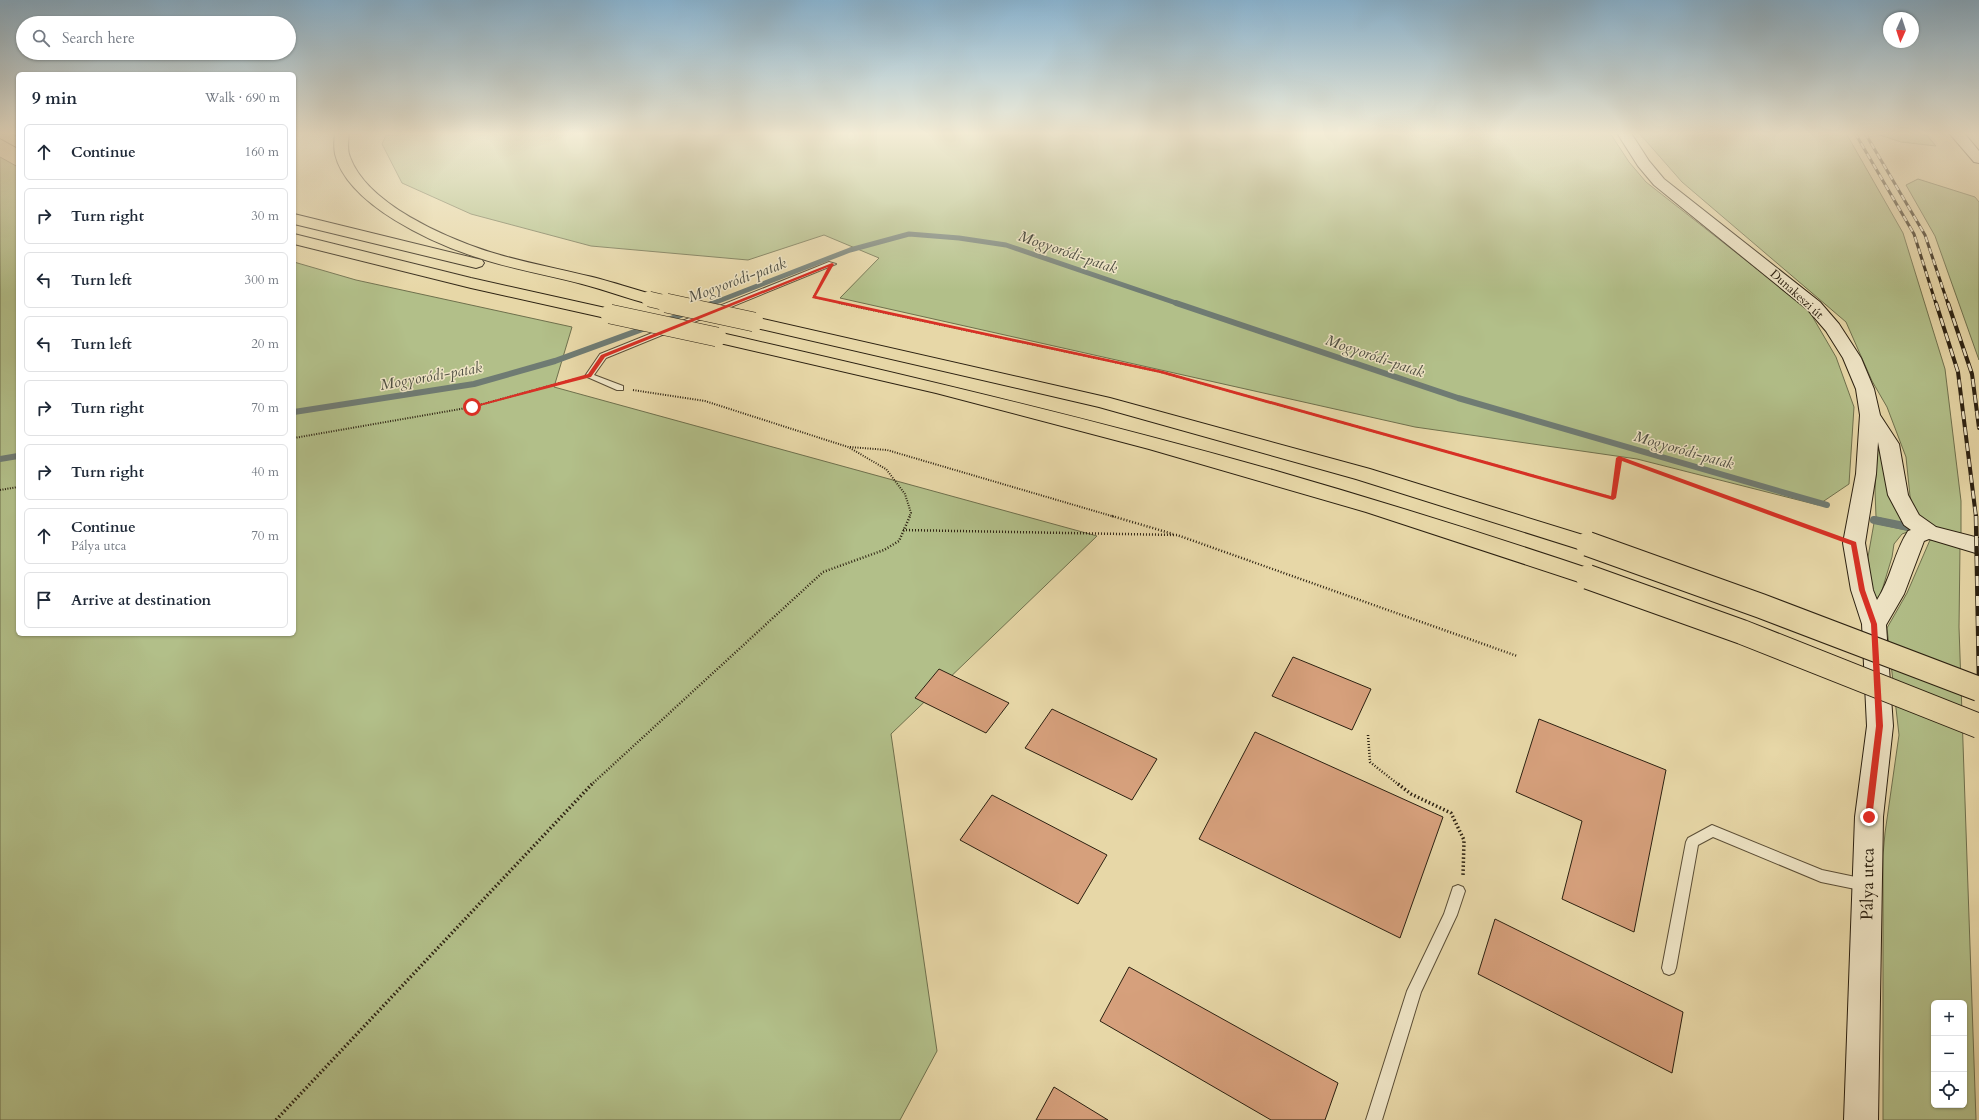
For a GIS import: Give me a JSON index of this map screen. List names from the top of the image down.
{
  "streets": {
    "street": ["Dunakeszi út", "Pálya utca"]
  },
  "crossings": [
    ["Dunakeszi út", "Pálya utca"]
  ],
  "water": ["Mogyoródi-patak"],
  "north": "bottom",
  "page": {
    "search": "Search here",
    "heading": ["9 min", "Walk · 690 m"],
    "list": [
      ["Continue", "160 m"],
      ["Turn right", "30 m"],
      ["Turn left", "300 m"],
      ["Turn left", "20 m"],
      ["Turn right", "70 m"],
      ["Turn right", "40 m"],
      ["Continue", "Pálya utca", "70 m"],
      "Arrive at destination"
    ],
    "map_buttons": ["+", "−"]
  }
}
